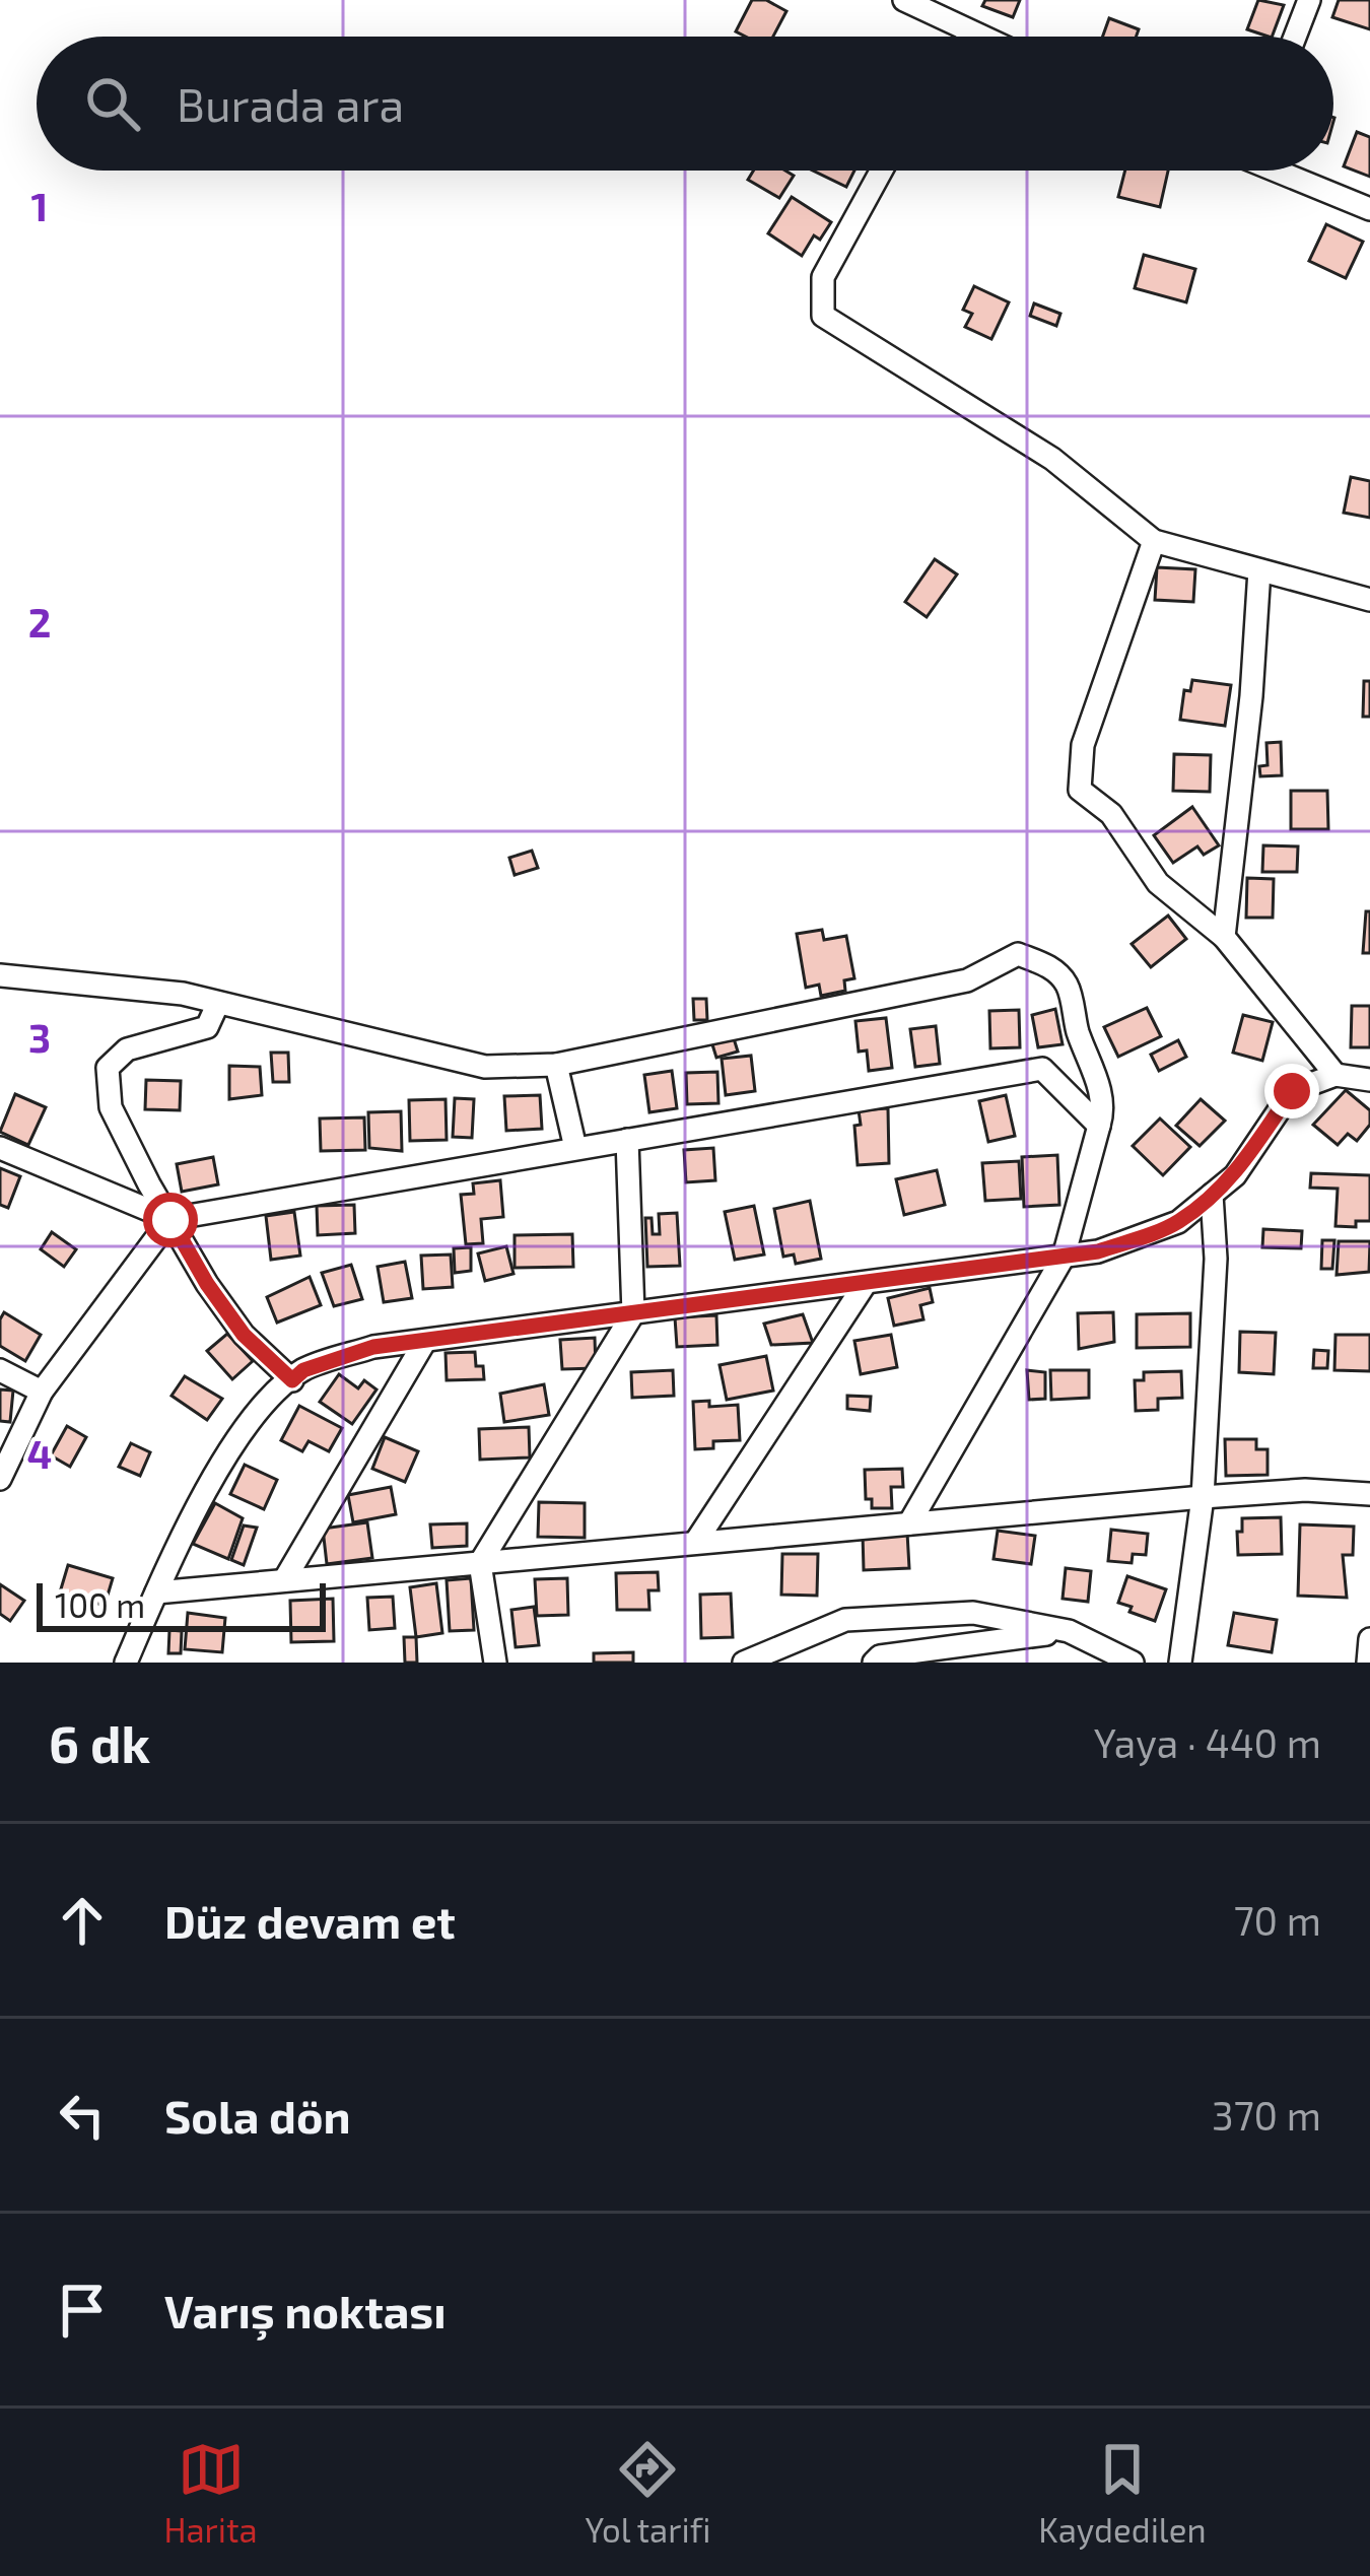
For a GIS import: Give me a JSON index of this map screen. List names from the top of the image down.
{
  "scale_bar": "100 m",
  "page": {
    "search": "Burada ara",
    "scale": "100 m",
    "heading": ["6 dk", "Yaya · 440 m"],
    "list": [
      ["Düz devam et", "70 m"],
      ["Sola dön", "370 m"],
      "Varış noktası"
    ],
    "nav": ["Harita", "Yol tarifi", "Kaydedilen"]
  },
  "grid": {
    "rows": [
      "1",
      "2",
      "3",
      "4"
    ]
  }
}
